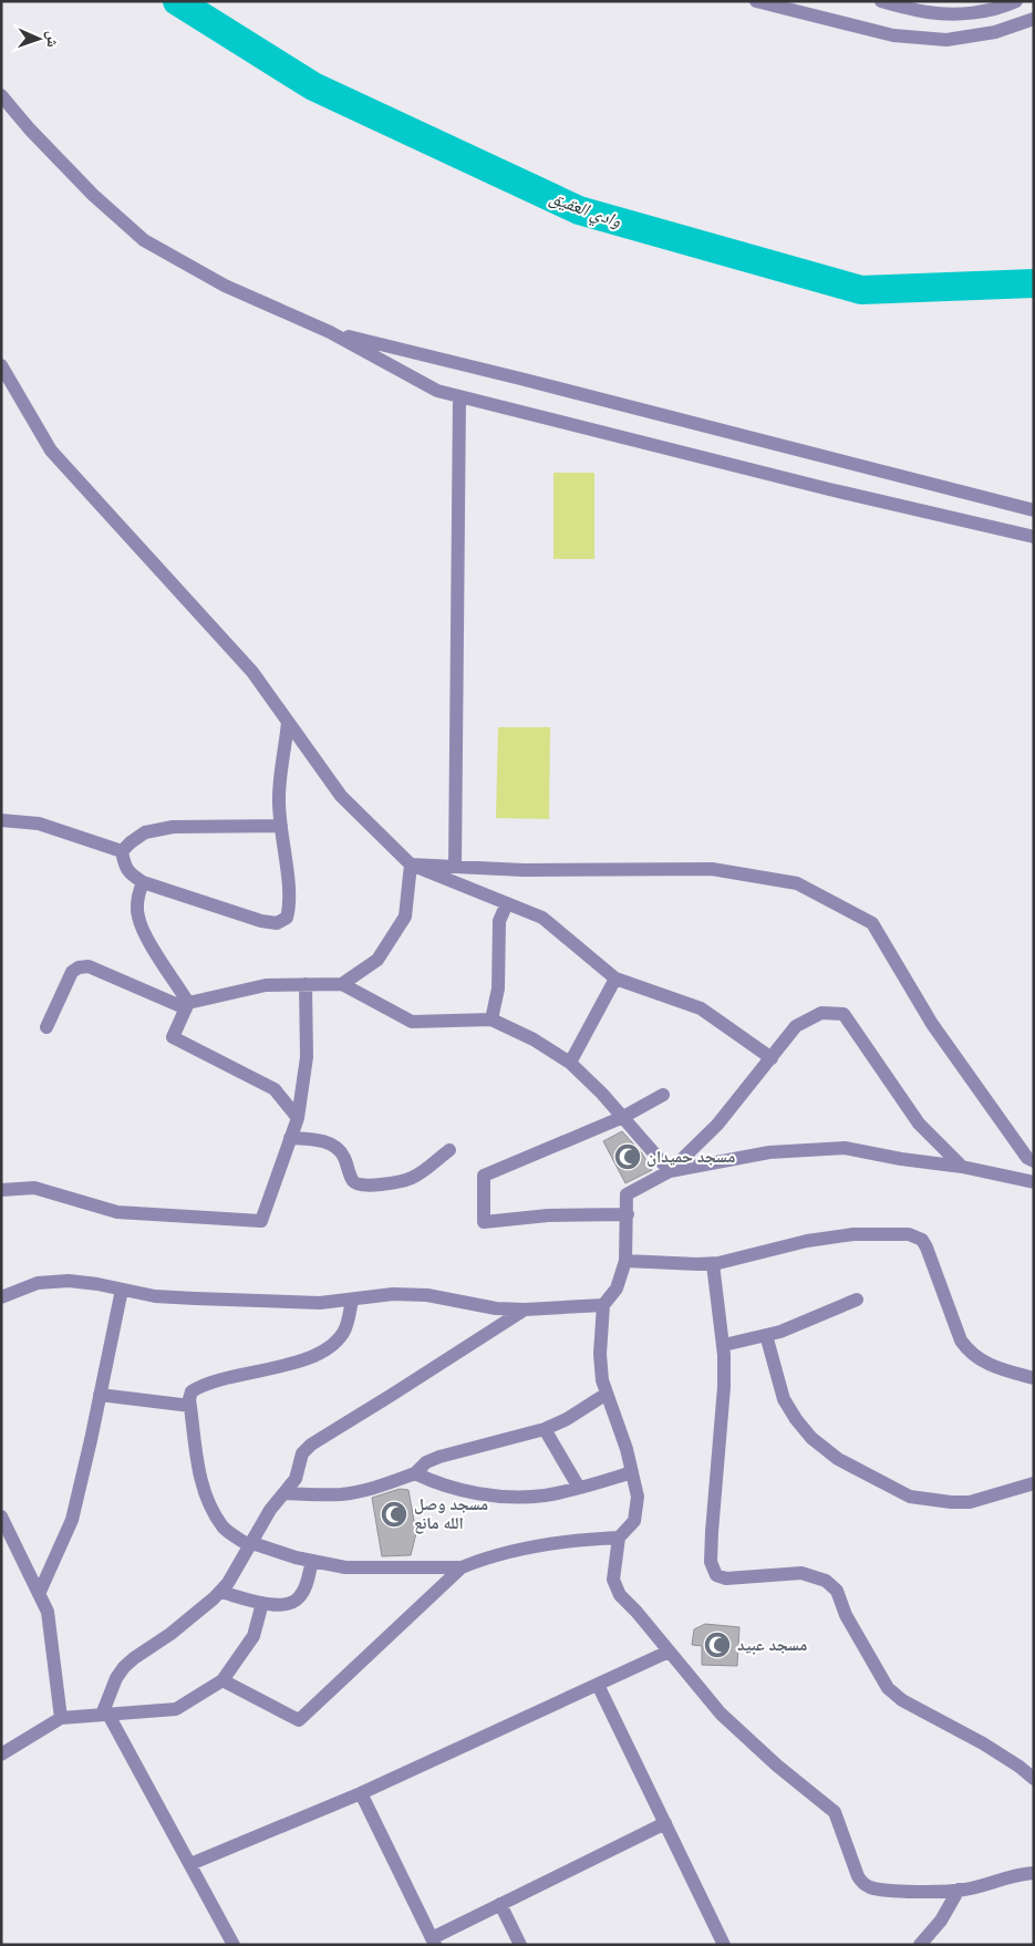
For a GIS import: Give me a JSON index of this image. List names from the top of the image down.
{
  "water": ["وادي العقيق"],
  "places": {
    "mosque": ["مسجد حميدان", "مسجد وصل الله مانع", "مسجد عبيد"]
  },
  "north": "right"
}
